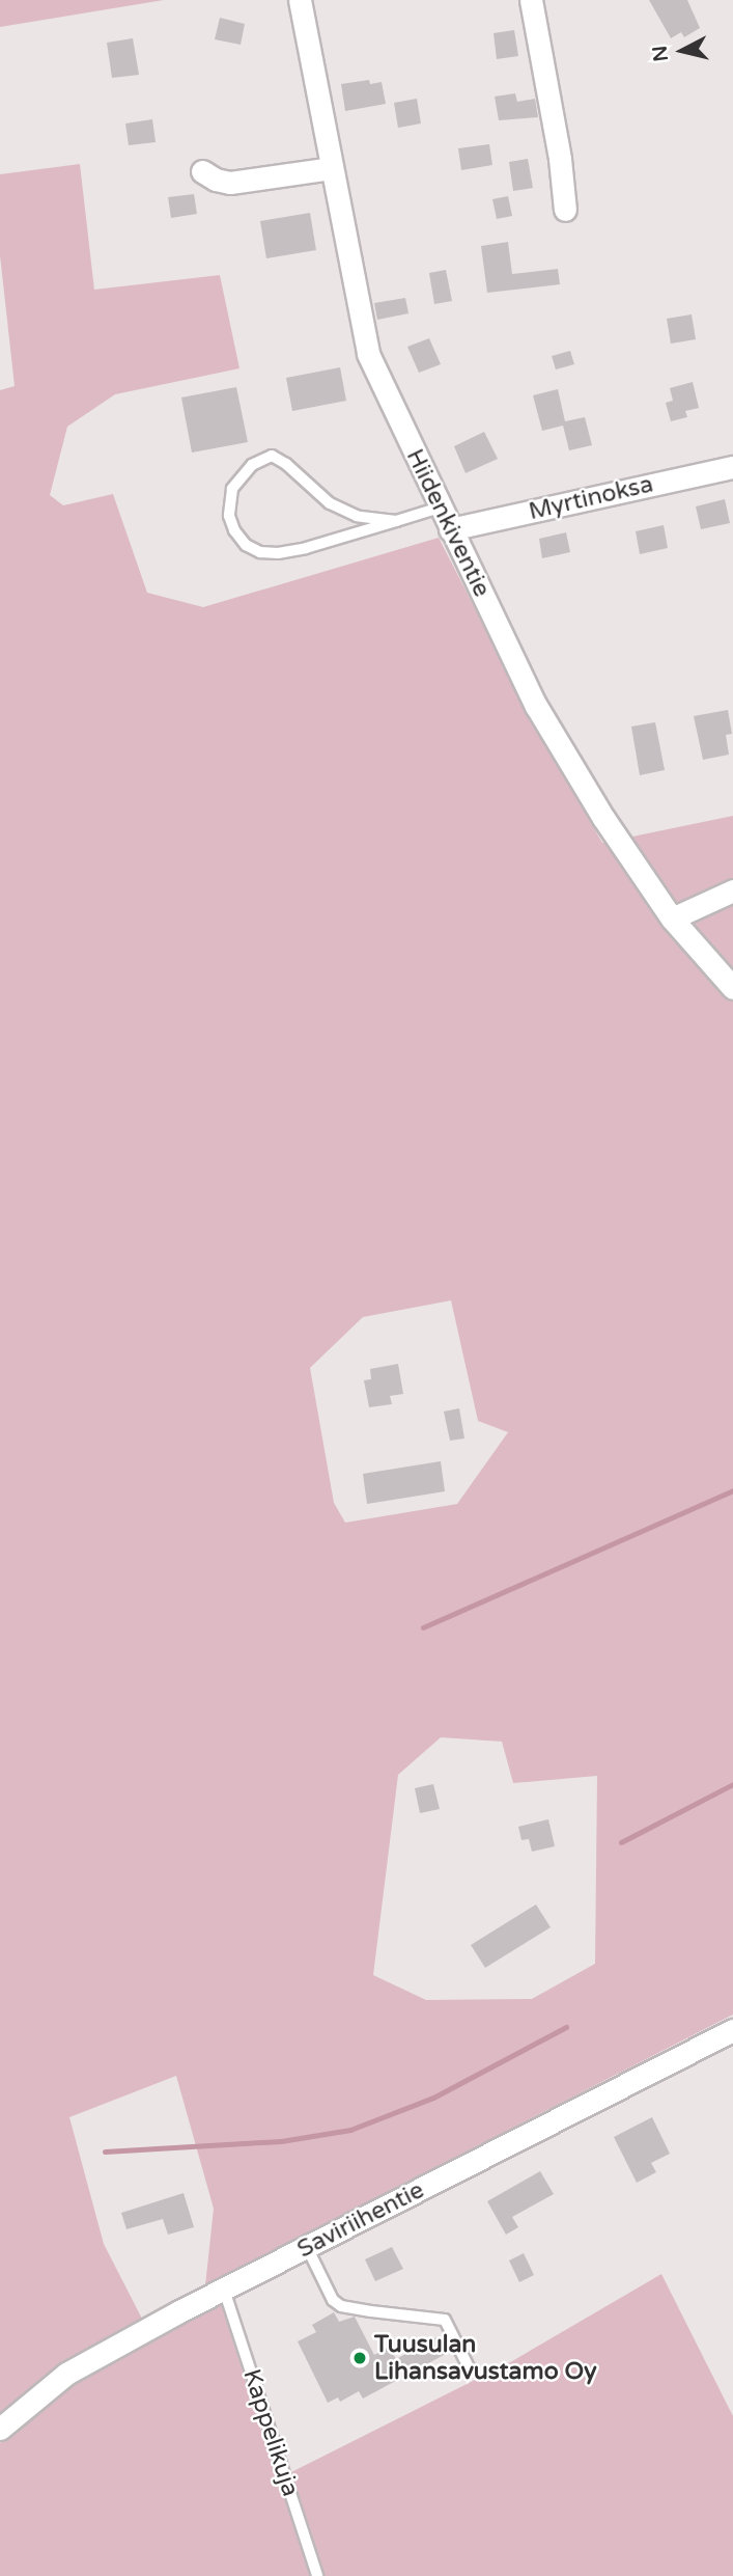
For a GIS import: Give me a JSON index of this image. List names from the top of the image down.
{
  "streets": {
    "street": ["Myrtinoksa", "Hiidenkiventie", "Saviriihentie"],
    "lane": ["Kappelikuja"]
  },
  "crossings": [
    ["Myrtinoksa", "Hiidenkiventie"],
    ["Saviriihentie", "Kappelikuja"]
  ],
  "places": ["Tuusulan Lihansavustamo Oy"],
  "north": "left"
}
